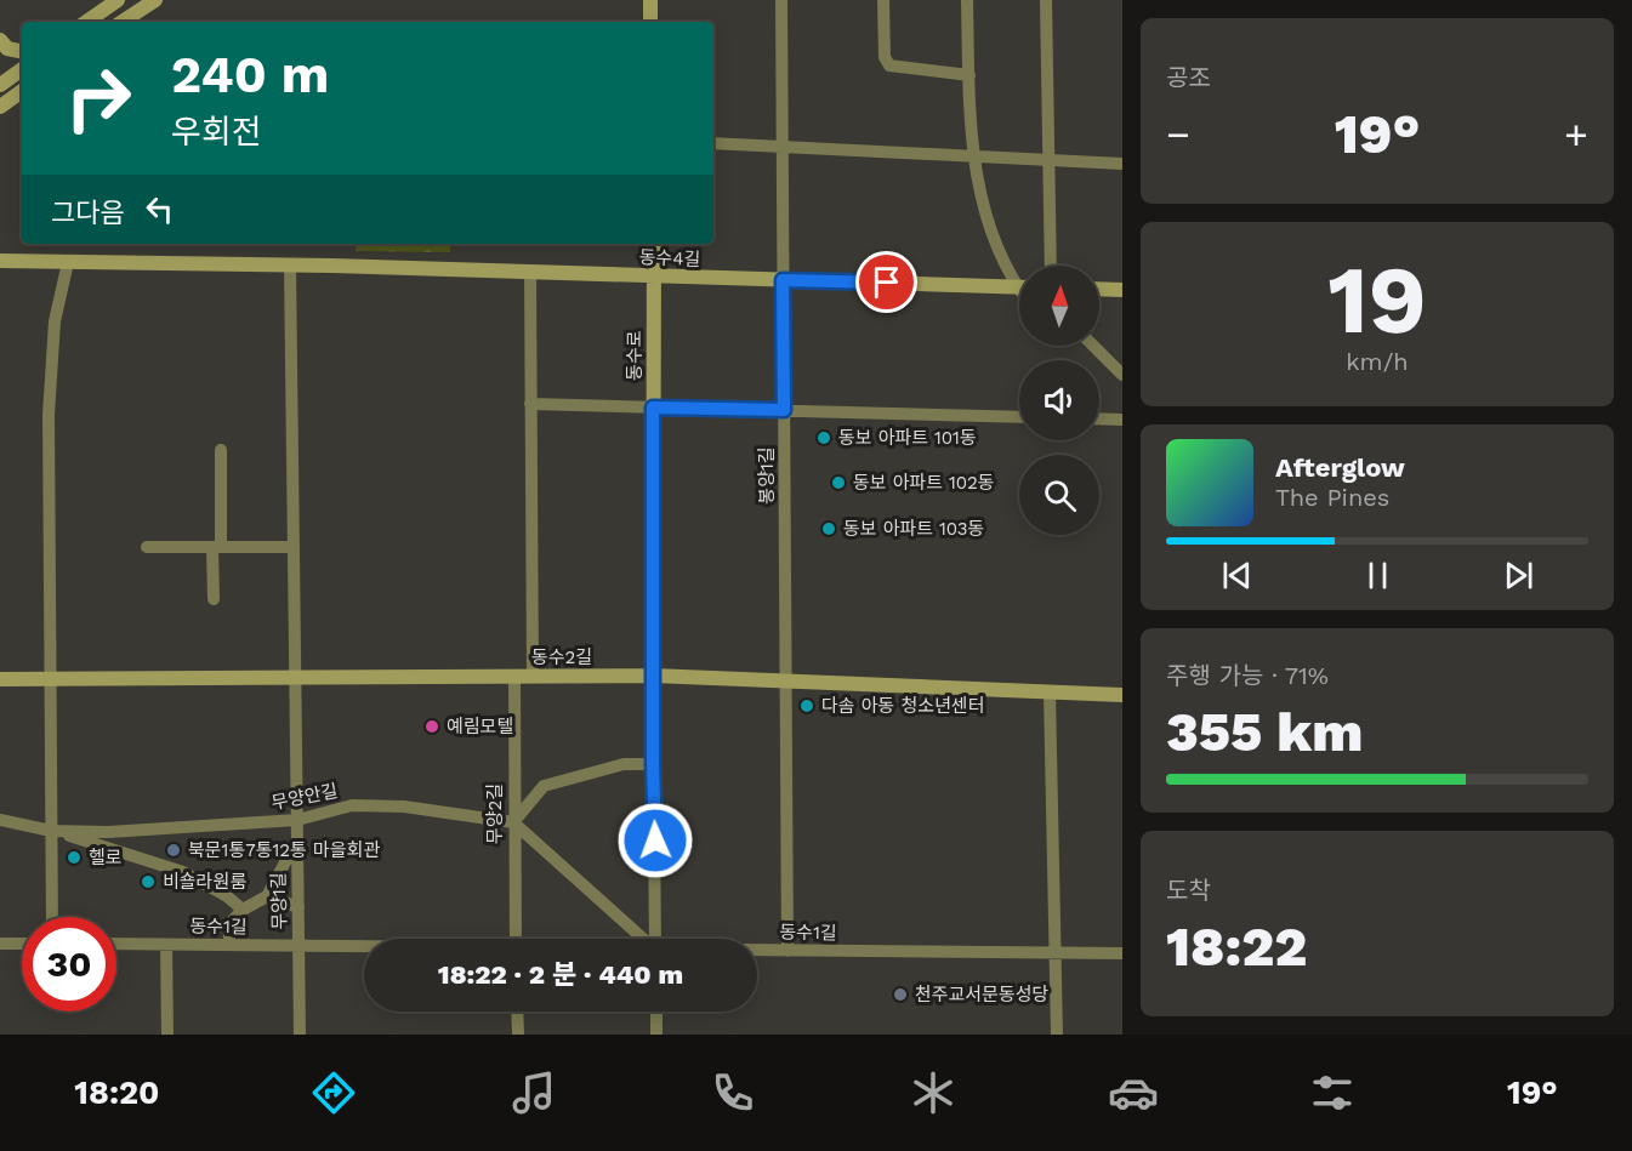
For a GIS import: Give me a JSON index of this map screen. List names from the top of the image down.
{
  "streets": {
    "street": [
      "동수4길",
      "동수로",
      "봉양1길",
      "동수2길",
      "무양안길",
      "무양2길",
      "무양1길",
      "동수1길"
    ]
  },
  "crossings": [
    ["동수4길", "동수로"],
    ["동수4길", "봉양1길"],
    ["동수4길", "무양1길"],
    ["동수로", "동수2길"],
    ["봉양1길", "동수2길"],
    ["봉양1길", "동수1길"],
    ["동수2길", "무양2길"],
    ["동수2길", "무양1길"],
    ["무양안길", "무양2길"],
    ["무양안길", "무양1길"],
    ["무양1길", "동수1길"]
  ],
  "places": [
    "동보 아파트 101동",
    "동보 아파트 102동",
    "동보 아파트 103동",
    "다솜 아동 청소년센터",
    "예림모텔",
    "북문1통7통12통 마을회관",
    "헬로",
    "비숄라원룸",
    "천주교서문동성당"
  ],
  "north": "top",
  "page": {
    "tile": [
      "공조",
      ["19", "km/h"],
      ["주행 가능 · 71%", "355 km"],
      ["도착", "18:22"]
    ],
    "turn": ["240 m", "우회전"],
    "heat": ["−", "19°", "+"],
    "then": "그다음",
    "song": ["Afterglow", "The Pines"],
    "limit": "30",
    "trip": "18:22 · 2 분 · 440 m",
    "tabs": ["18:20", "19°"]
  }
}
